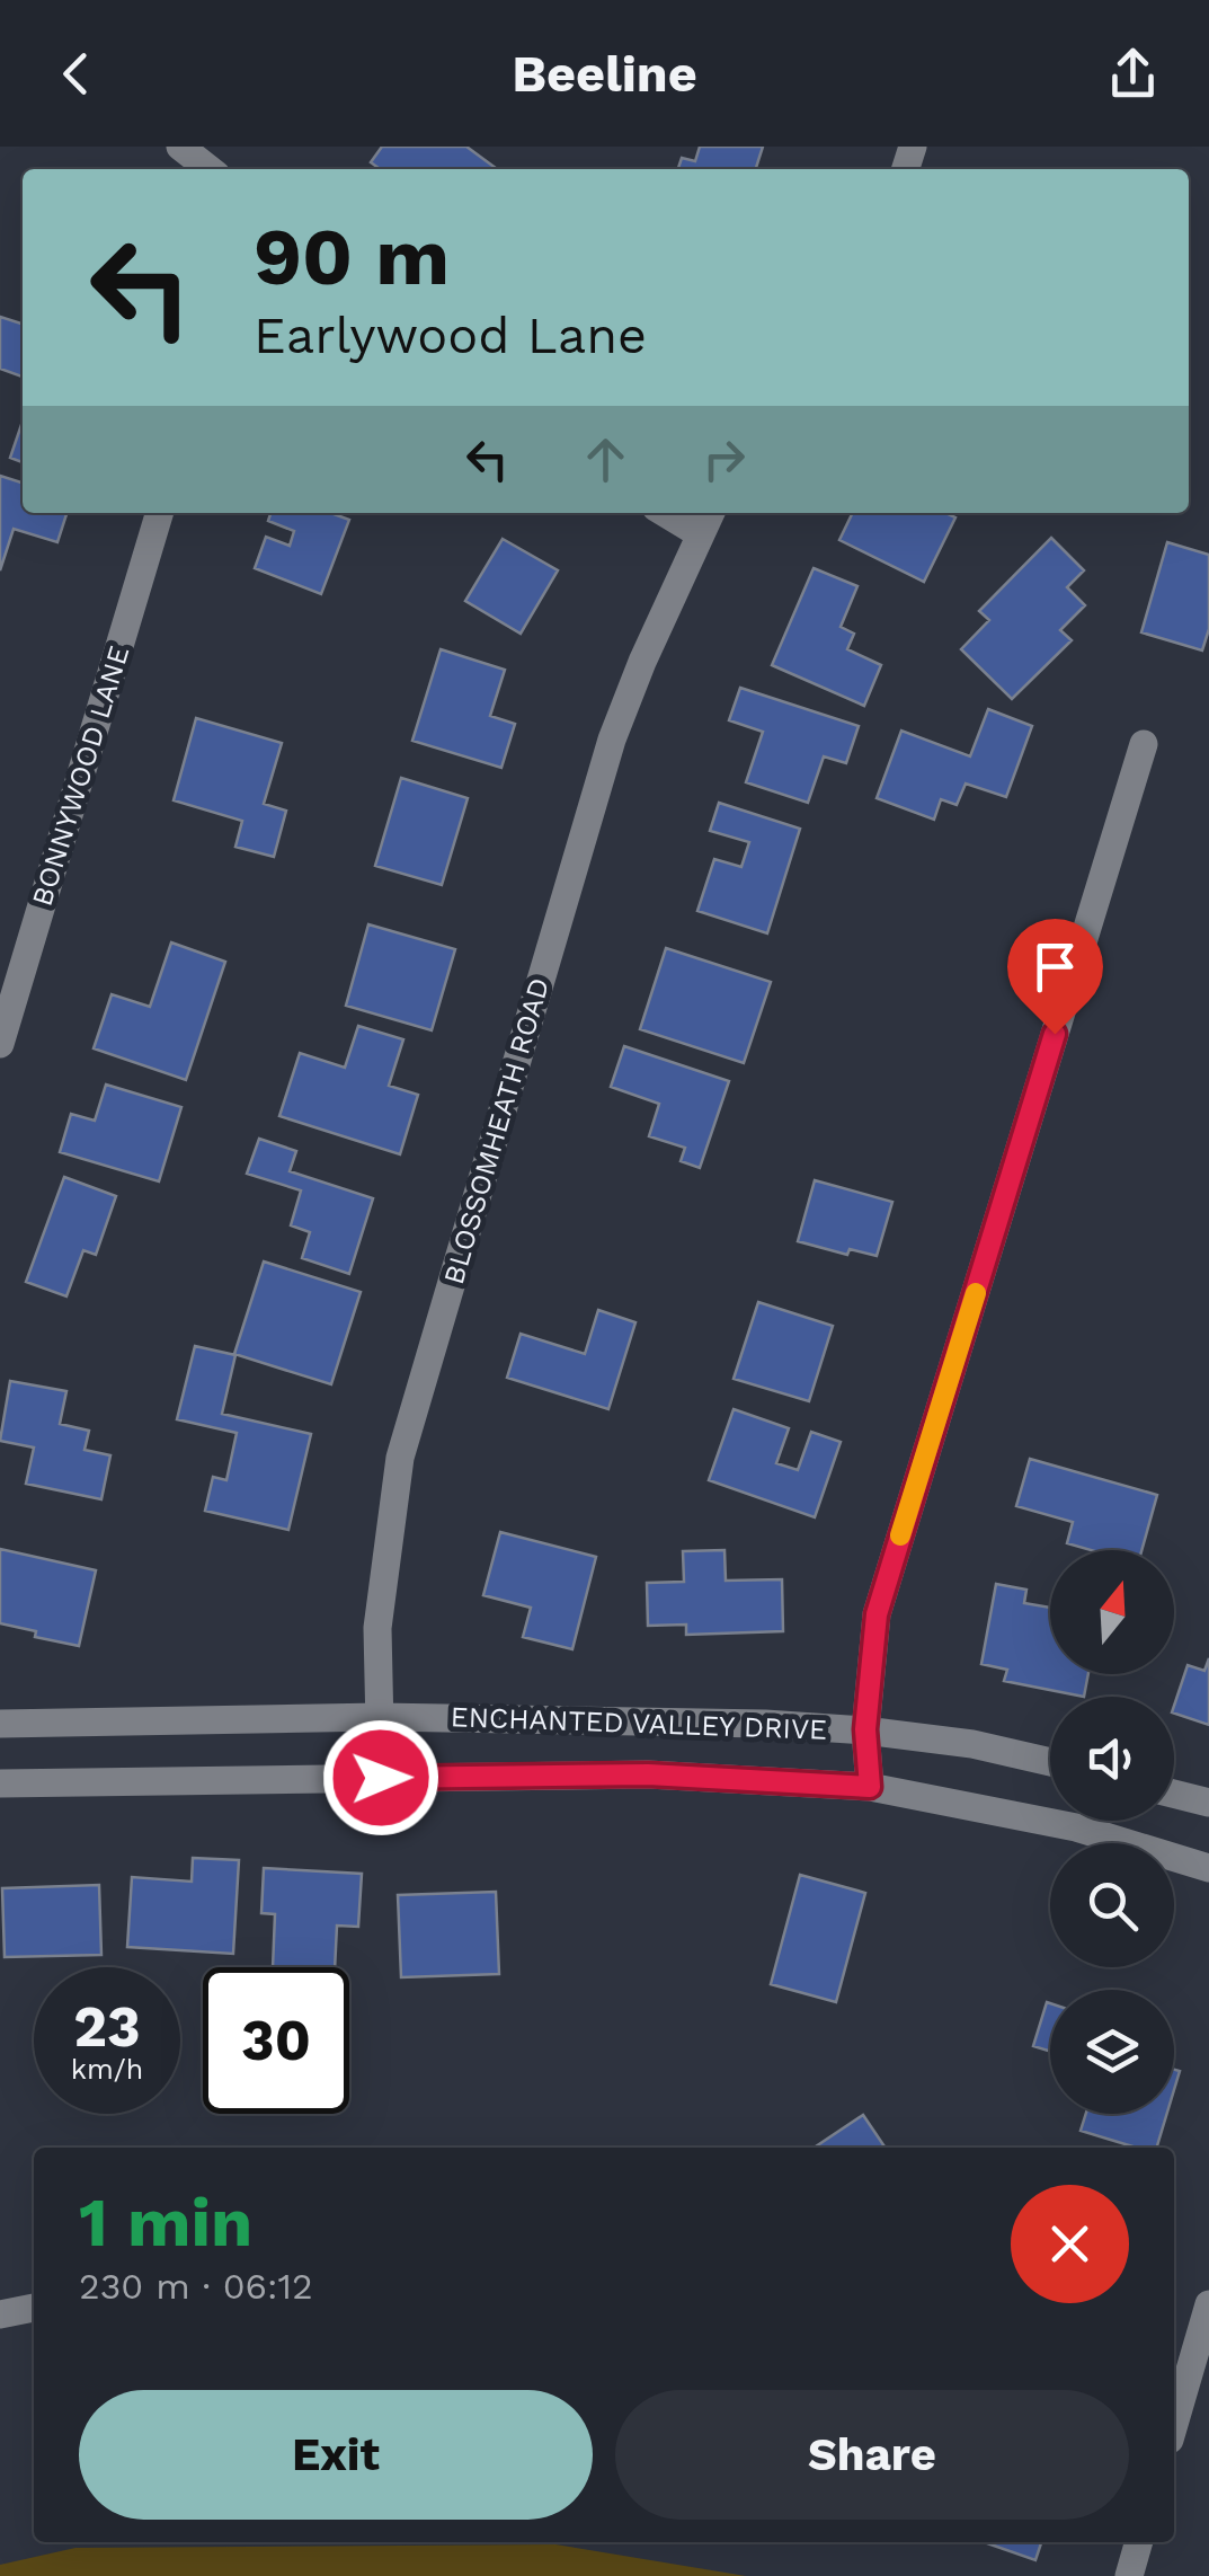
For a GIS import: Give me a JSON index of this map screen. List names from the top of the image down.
{
  "streets": {
    "street": ["BONNYWOOD LANE", "BLOSSOMHEATH ROAD", "ENCHANTED VALLEY DRIVE"]
  },
  "crossings": [
    ["BLOSSOMHEATH ROAD", "ENCHANTED VALLEY DRIVE"]
  ],
  "north": "top",
  "page": {
    "header": "Beeline",
    "turn": ["90 m", "Earlywood Lane"],
    "speed": "23 km/h",
    "limit": "30",
    "heading": ["1 min", "230 m · 06:12"],
    "buttons": ["Exit", "Share"]
  }
}
